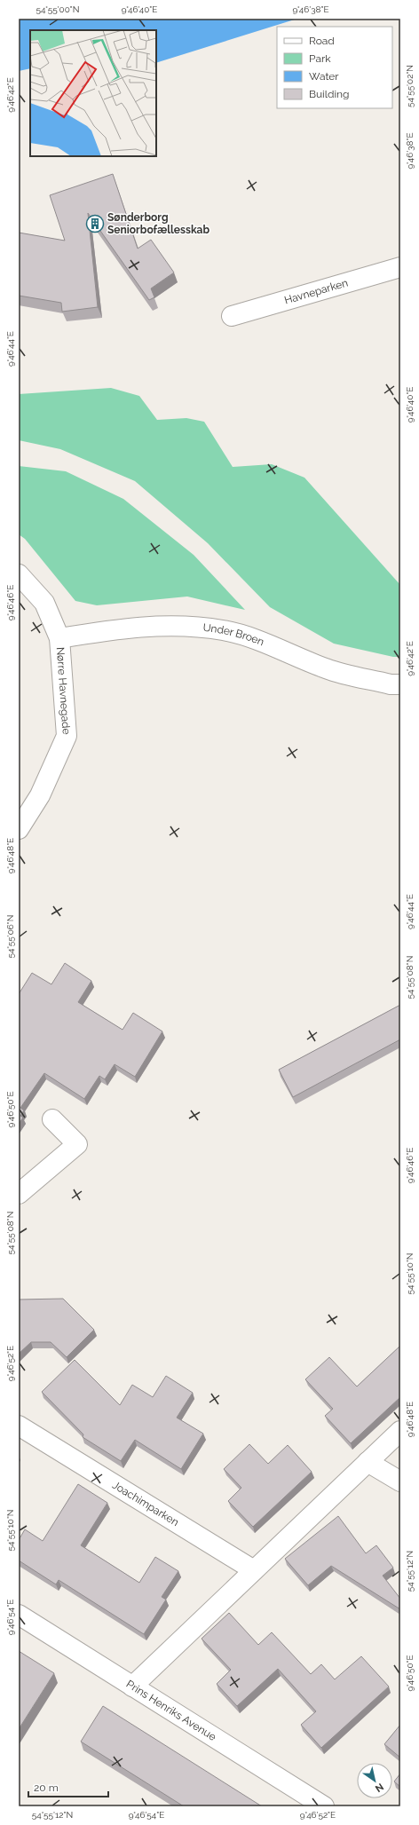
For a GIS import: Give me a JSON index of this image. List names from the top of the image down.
{
  "streets": {
    "street": [
      "Havneparken",
      "Under Broen",
      "Nørre Havnegade",
      "Joachimparken",
      "Prins Henriks Avenue"
    ]
  },
  "crossings": [
    ["Under Broen", "Nørre Havnegade"]
  ],
  "places": {
    "building": ["Sønderborg Seniorbofællesskab"]
  },
  "legend": [
    "Road",
    "Park",
    "Water",
    "Building"
  ],
  "scale_bar": "20 m",
  "north": "bottom right",
  "coordinates": [
    "54°55'00\"N",
    "9°46'40\"E",
    "9°46'38\"E",
    "54°55'02\"N",
    "9°46'42\"E",
    "9°46'44\"E",
    "9°46'46\"E",
    "9°46'48\"E",
    "54°55'06\"N",
    "54°55'08\"N",
    "9°46'50\"E",
    "54°55'10\"N",
    "9°46'52\"E",
    "54°55'12\"N",
    "9°46'54\"E"
  ]
}
